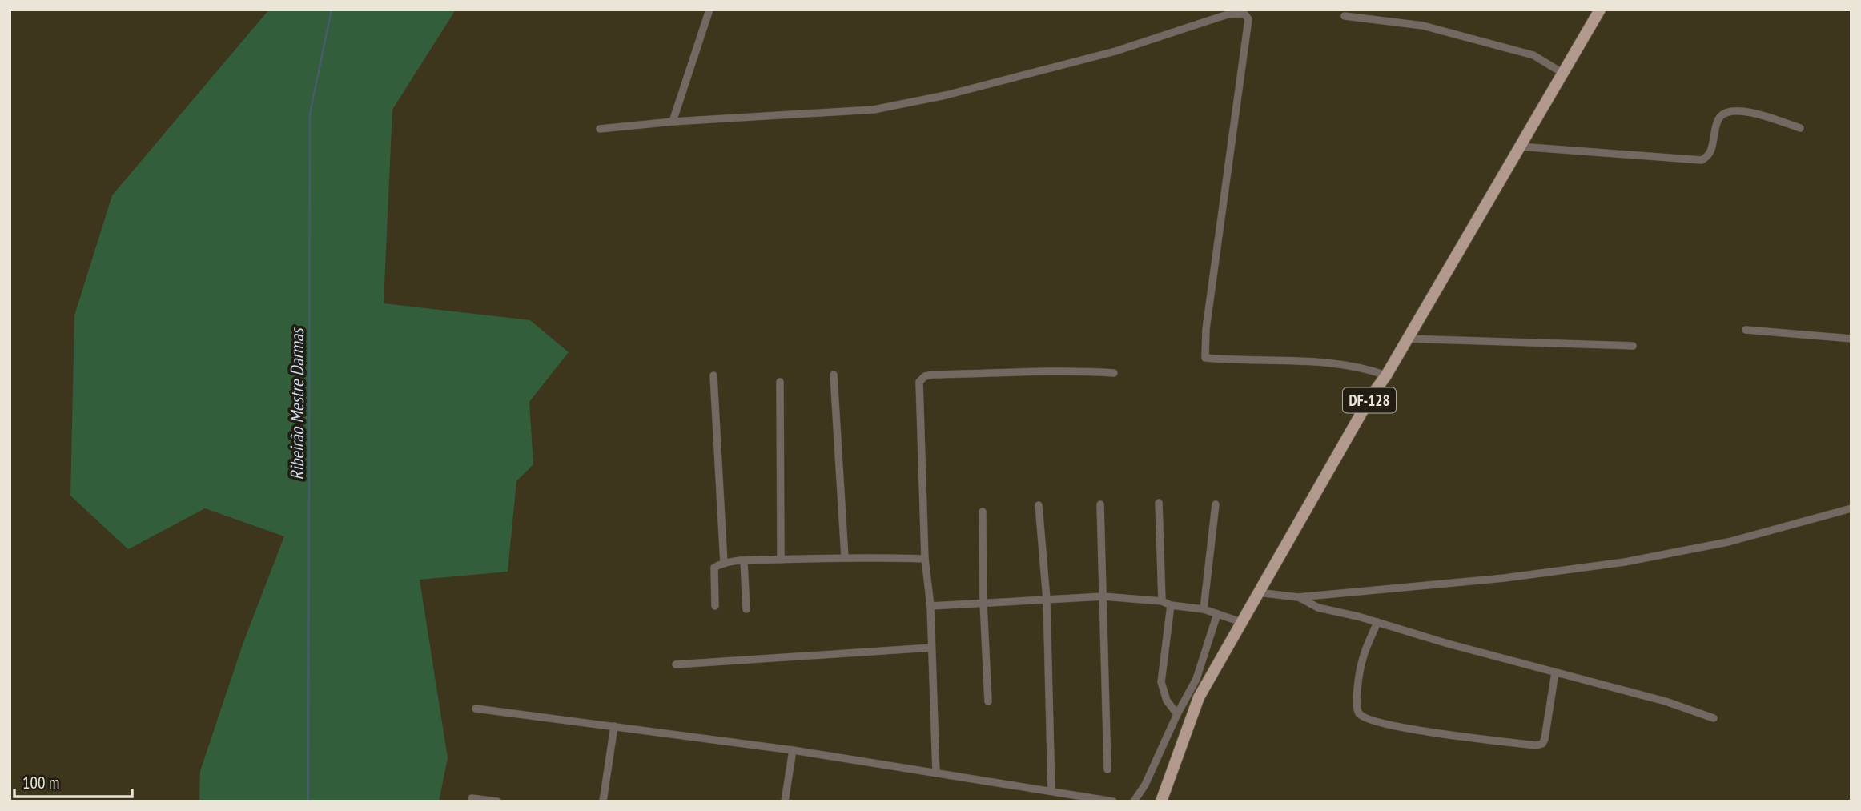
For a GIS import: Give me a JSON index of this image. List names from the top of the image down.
{
  "streets": {
    "main road": ["DF-128"]
  },
  "water": ["Ribeirão Mestre Darmas"],
  "scale_bar": "100 m"
}
